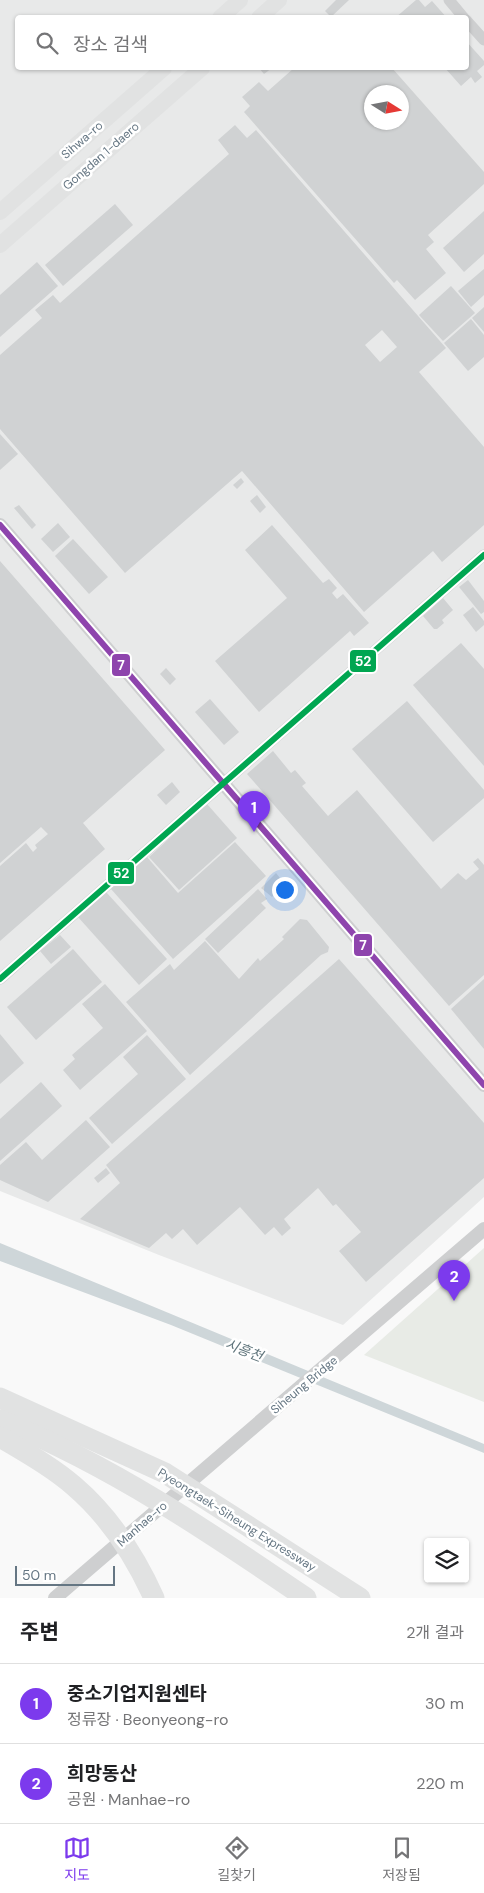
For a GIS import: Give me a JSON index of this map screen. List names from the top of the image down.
{
  "streets": {
    "highway": ["Pyeongtaek-Siheung Expressway"],
    "main road": ["Sihwa-ro", "Gongdan 1-daero"],
    "street": ["Siheung Bridge", "Manhae-ro"]
  },
  "crossings": [
    ["Siheung Bridge", "Manhae-ro"]
  ],
  "water": ["시흥천"],
  "lines": ["transit line 7", "transit line 52"],
  "scale_bar": "50 m",
  "north": "right",
  "page": {
    "search": "장소 검색",
    "pins": ["1", "2"],
    "scale": "50 m",
    "heading": ["주변", "2개 결과"],
    "list": [
      {
        "mark": "1",
        "name": "중소기업지원센타",
        "note": "정류장 · Beonyeong-ro",
        "value": "30 m"
      },
      {
        "mark": "2",
        "name": "희망동산",
        "note": "공원 · Manhae-ro",
        "value": "220 m"
      }
    ],
    "nav": ["지도", "길찾기", "저장됨"]
  }
}
